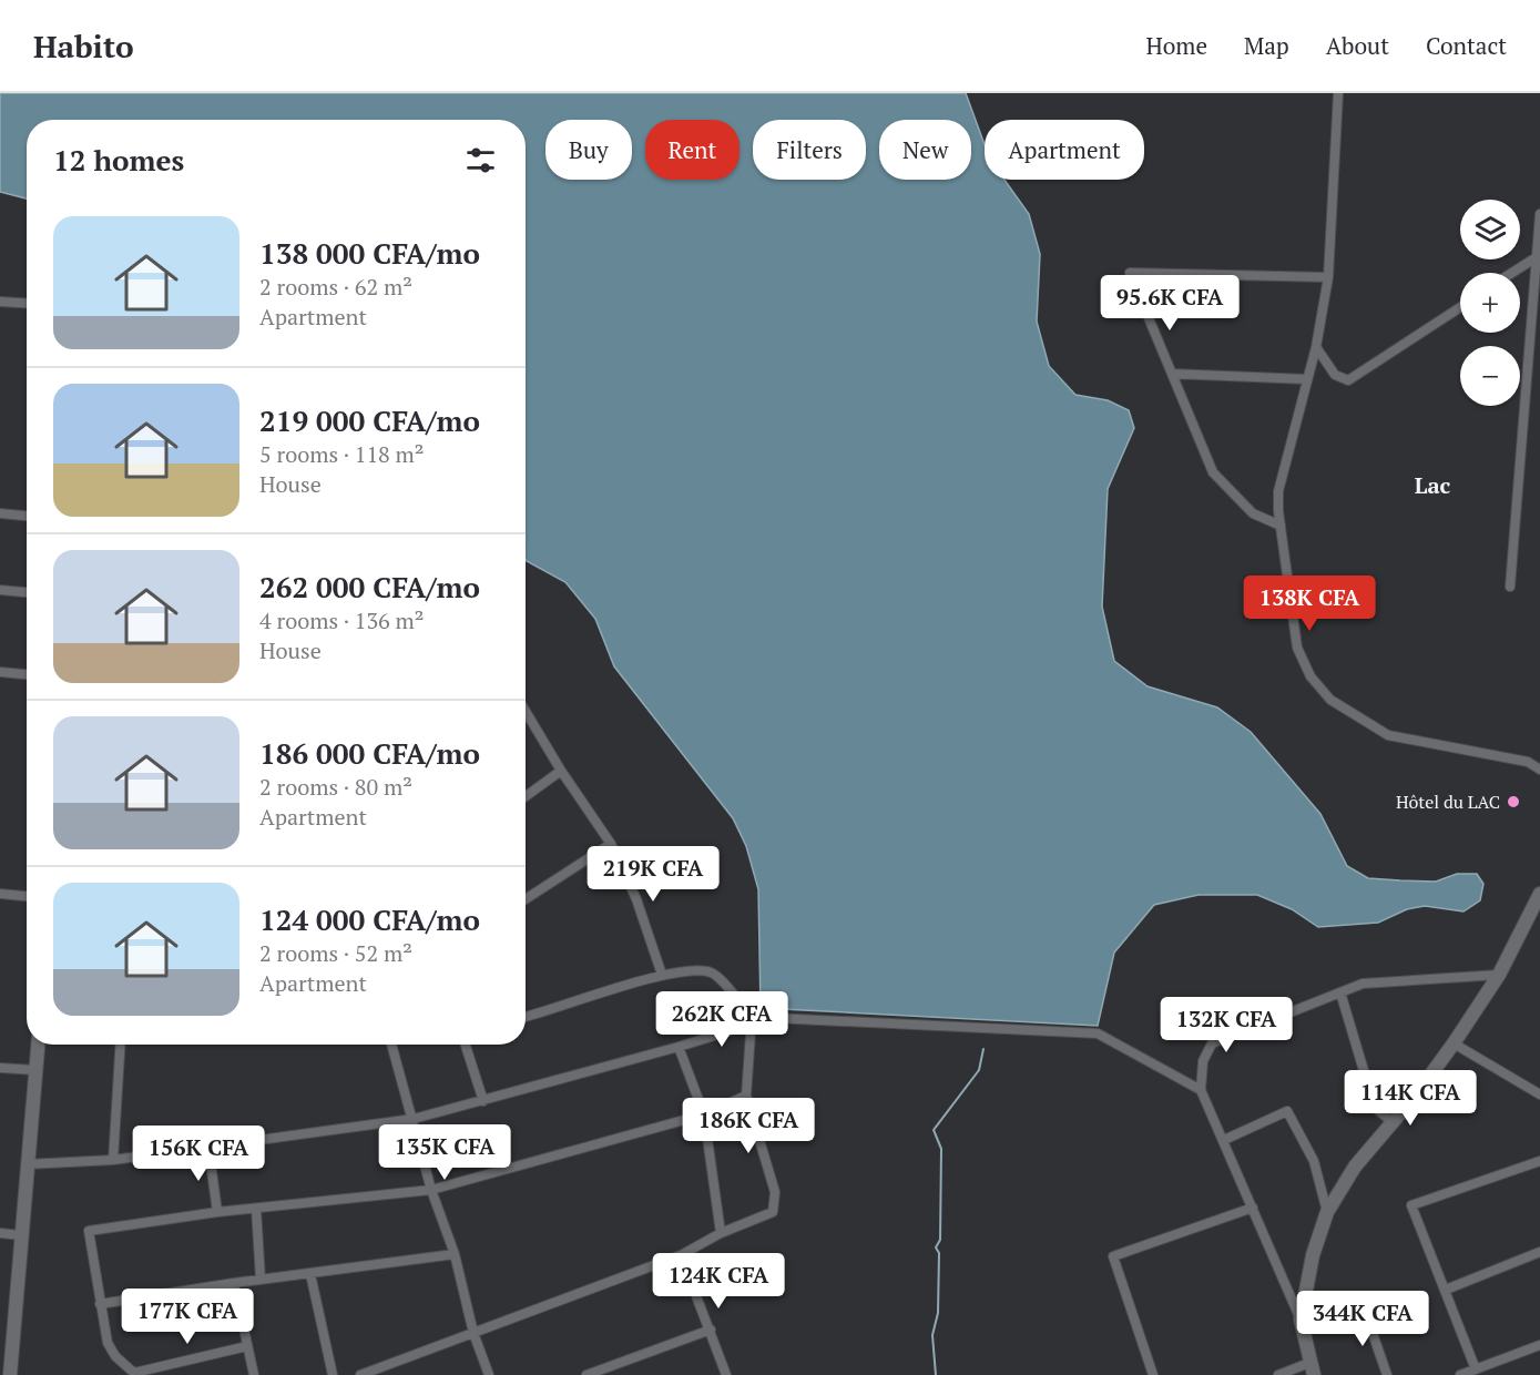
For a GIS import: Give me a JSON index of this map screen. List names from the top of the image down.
{
  "districts": ["Lac"],
  "places": ["Hôtel du LAC"],
  "page": {
    "header": "Habito",
    "nav": [
      "Home",
      "Map",
      "About",
      "Contact"
    ],
    "chip": [
      "Buy",
      "Rent",
      "Filters",
      "New",
      "Apartment"
    ],
    "heading": "12 homes",
    "map_buttons": ["+", "−"],
    "list": [
      {
        "name": "138 000 CFA/mo",
        "note": "2 rooms · 62 m² · Apartment"
      },
      {
        "name": "219 000 CFA/mo",
        "note": "5 rooms · 118 m² · House"
      },
      {
        "name": "262 000 CFA/mo",
        "note": "4 rooms · 136 m² · House"
      },
      {
        "name": "186 000 CFA/mo",
        "note": "2 rooms · 80 m² · Apartment"
      },
      {
        "name": "124 000 CFA/mo",
        "note": "2 rooms · 52 m² · Apartment"
      }
    ],
    "price": [
      "95.6K CFA",
      "138K CFA",
      "219K CFA",
      "262K CFA",
      "132K CFA",
      "114K CFA",
      "186K CFA",
      "135K CFA",
      "156K CFA",
      "124K CFA",
      "177K CFA",
      "344K CFA"
    ]
  }
}
